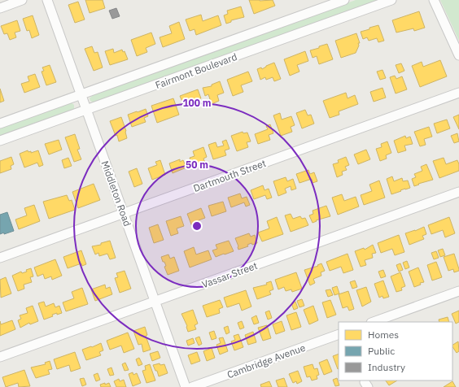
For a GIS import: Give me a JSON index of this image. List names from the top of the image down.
{
  "streets": {
    "street": [
      "Fairmont Boulevard",
      "Dartmouth Street",
      "Middleton Road",
      "Vassar Street",
      "Cambridge Avenue"
    ]
  },
  "crossings": [
    ["Fairmont Boulevard", "Middleton Road"],
    ["Dartmouth Street", "Middleton Road"],
    ["Middleton Road", "Vassar Street"]
  ],
  "legend": ["Homes", "Public", "Industry"],
  "rings": ["100 m", "50 m"]
}
